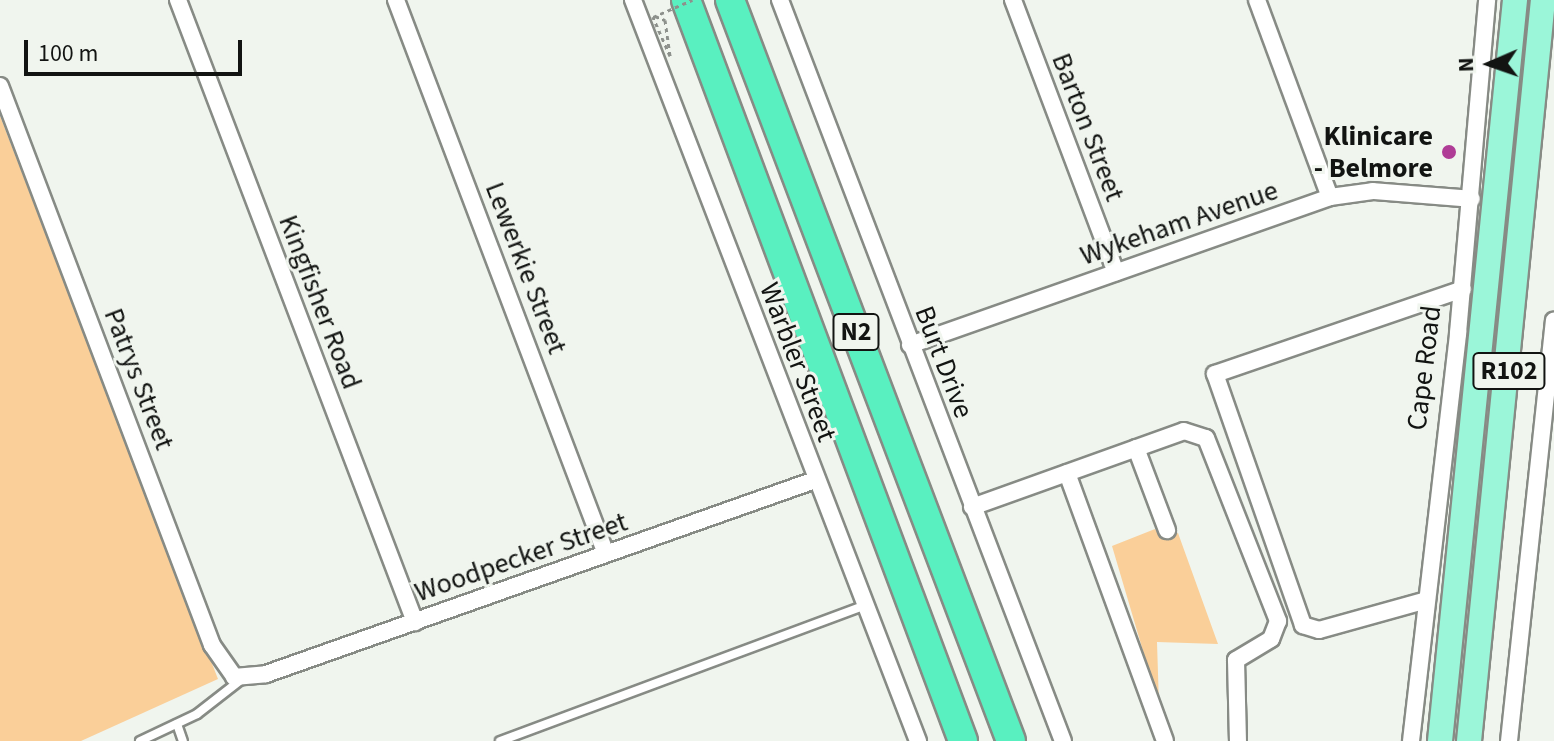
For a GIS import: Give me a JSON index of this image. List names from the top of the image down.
{
  "streets": {
    "highway": ["N2"],
    "main road": ["Cape Road", "R102"],
    "street": [
      "Barton Street",
      "Wykeham Avenue",
      "Lewerkie Street",
      "Kingfisher Road",
      "Warbler Street",
      "Burt Drive",
      "Patrys Street",
      "Woodpecker Street"
    ]
  },
  "crossings": [
    ["Barton Street", "Wykeham Avenue"],
    ["Wykeham Avenue", "Burt Drive"],
    ["Wykeham Avenue", "Cape Road"],
    ["Lewerkie Street", "Woodpecker Street"],
    ["Kingfisher Road", "Woodpecker Street"],
    ["Warbler Street", "Woodpecker Street"],
    ["Patrys Street", "Woodpecker Street"]
  ],
  "places": ["Klinicare - Belmore"],
  "scale_bar": "100 m",
  "north": "left"
}
